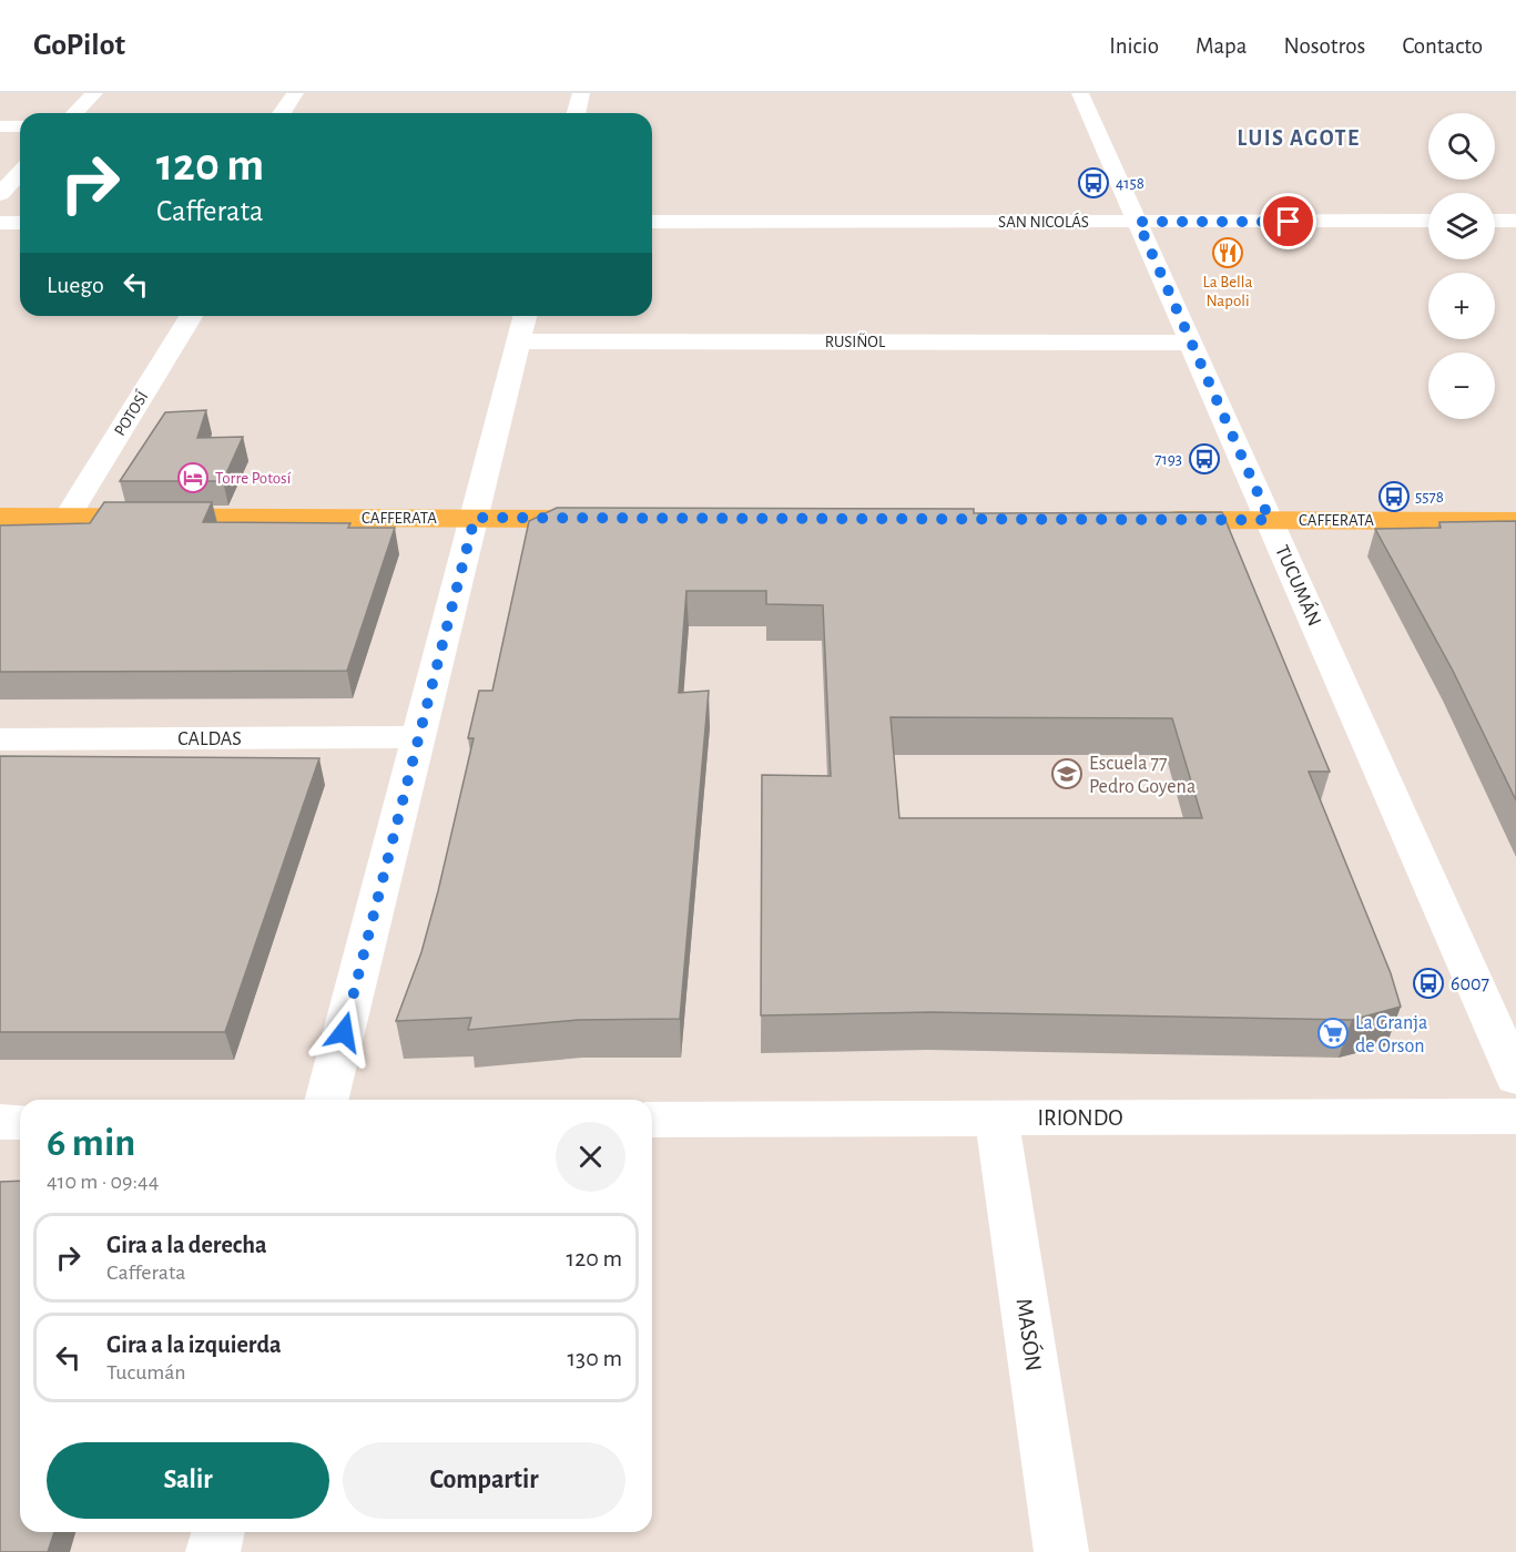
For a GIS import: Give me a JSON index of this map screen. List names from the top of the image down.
{
  "streets": {
    "main road": ["CAFFERATA"],
    "street": [
      "SAN NICOLÁS",
      "RUSIÑOL",
      "POTOSÍ",
      "TUCUMÁN",
      "CALDAS",
      "IRIONDO",
      "MASÓN"
    ]
  },
  "crossings": [
    ["SAN NICOLÁS", "TUCUMÁN"],
    ["RUSIÑOL", "TUCUMÁN"],
    ["POTOSÍ", "CAFFERATA"],
    ["CAFFERATA", "TUCUMÁN"],
    ["IRIONDO", "MASÓN"]
  ],
  "districts": ["LUIS AGOTE"],
  "places": {
    "bus stop": [
      "4158",
      "7193",
      "5578",
      "6007"
    ],
    "restaurant": ["La Bella Napoli"],
    "hotel": ["Torre Potosí"],
    "school or university": ["Escuela 77 Pedro Goyena"],
    "supermarket": ["La Granja de Orson"]
  },
  "page": {
    "header": "GoPilot",
    "nav": [
      "Inicio",
      "Mapa",
      "Nosotros",
      "Contacto"
    ],
    "map_buttons": ["+", "−"],
    "turn": ["120 m", "Cafferata"],
    "then": "Luego",
    "heading": ["6 min", "410 m · 09:44"],
    "list": [
      {
        "name": "Gira a la derecha",
        "note": "Cafferata",
        "value": "120 m"
      },
      {
        "name": "Gira a la izquierda",
        "note": "Tucumán",
        "value": "130 m"
      }
    ],
    "buttons": ["Salir", "Compartir"]
  }
}
